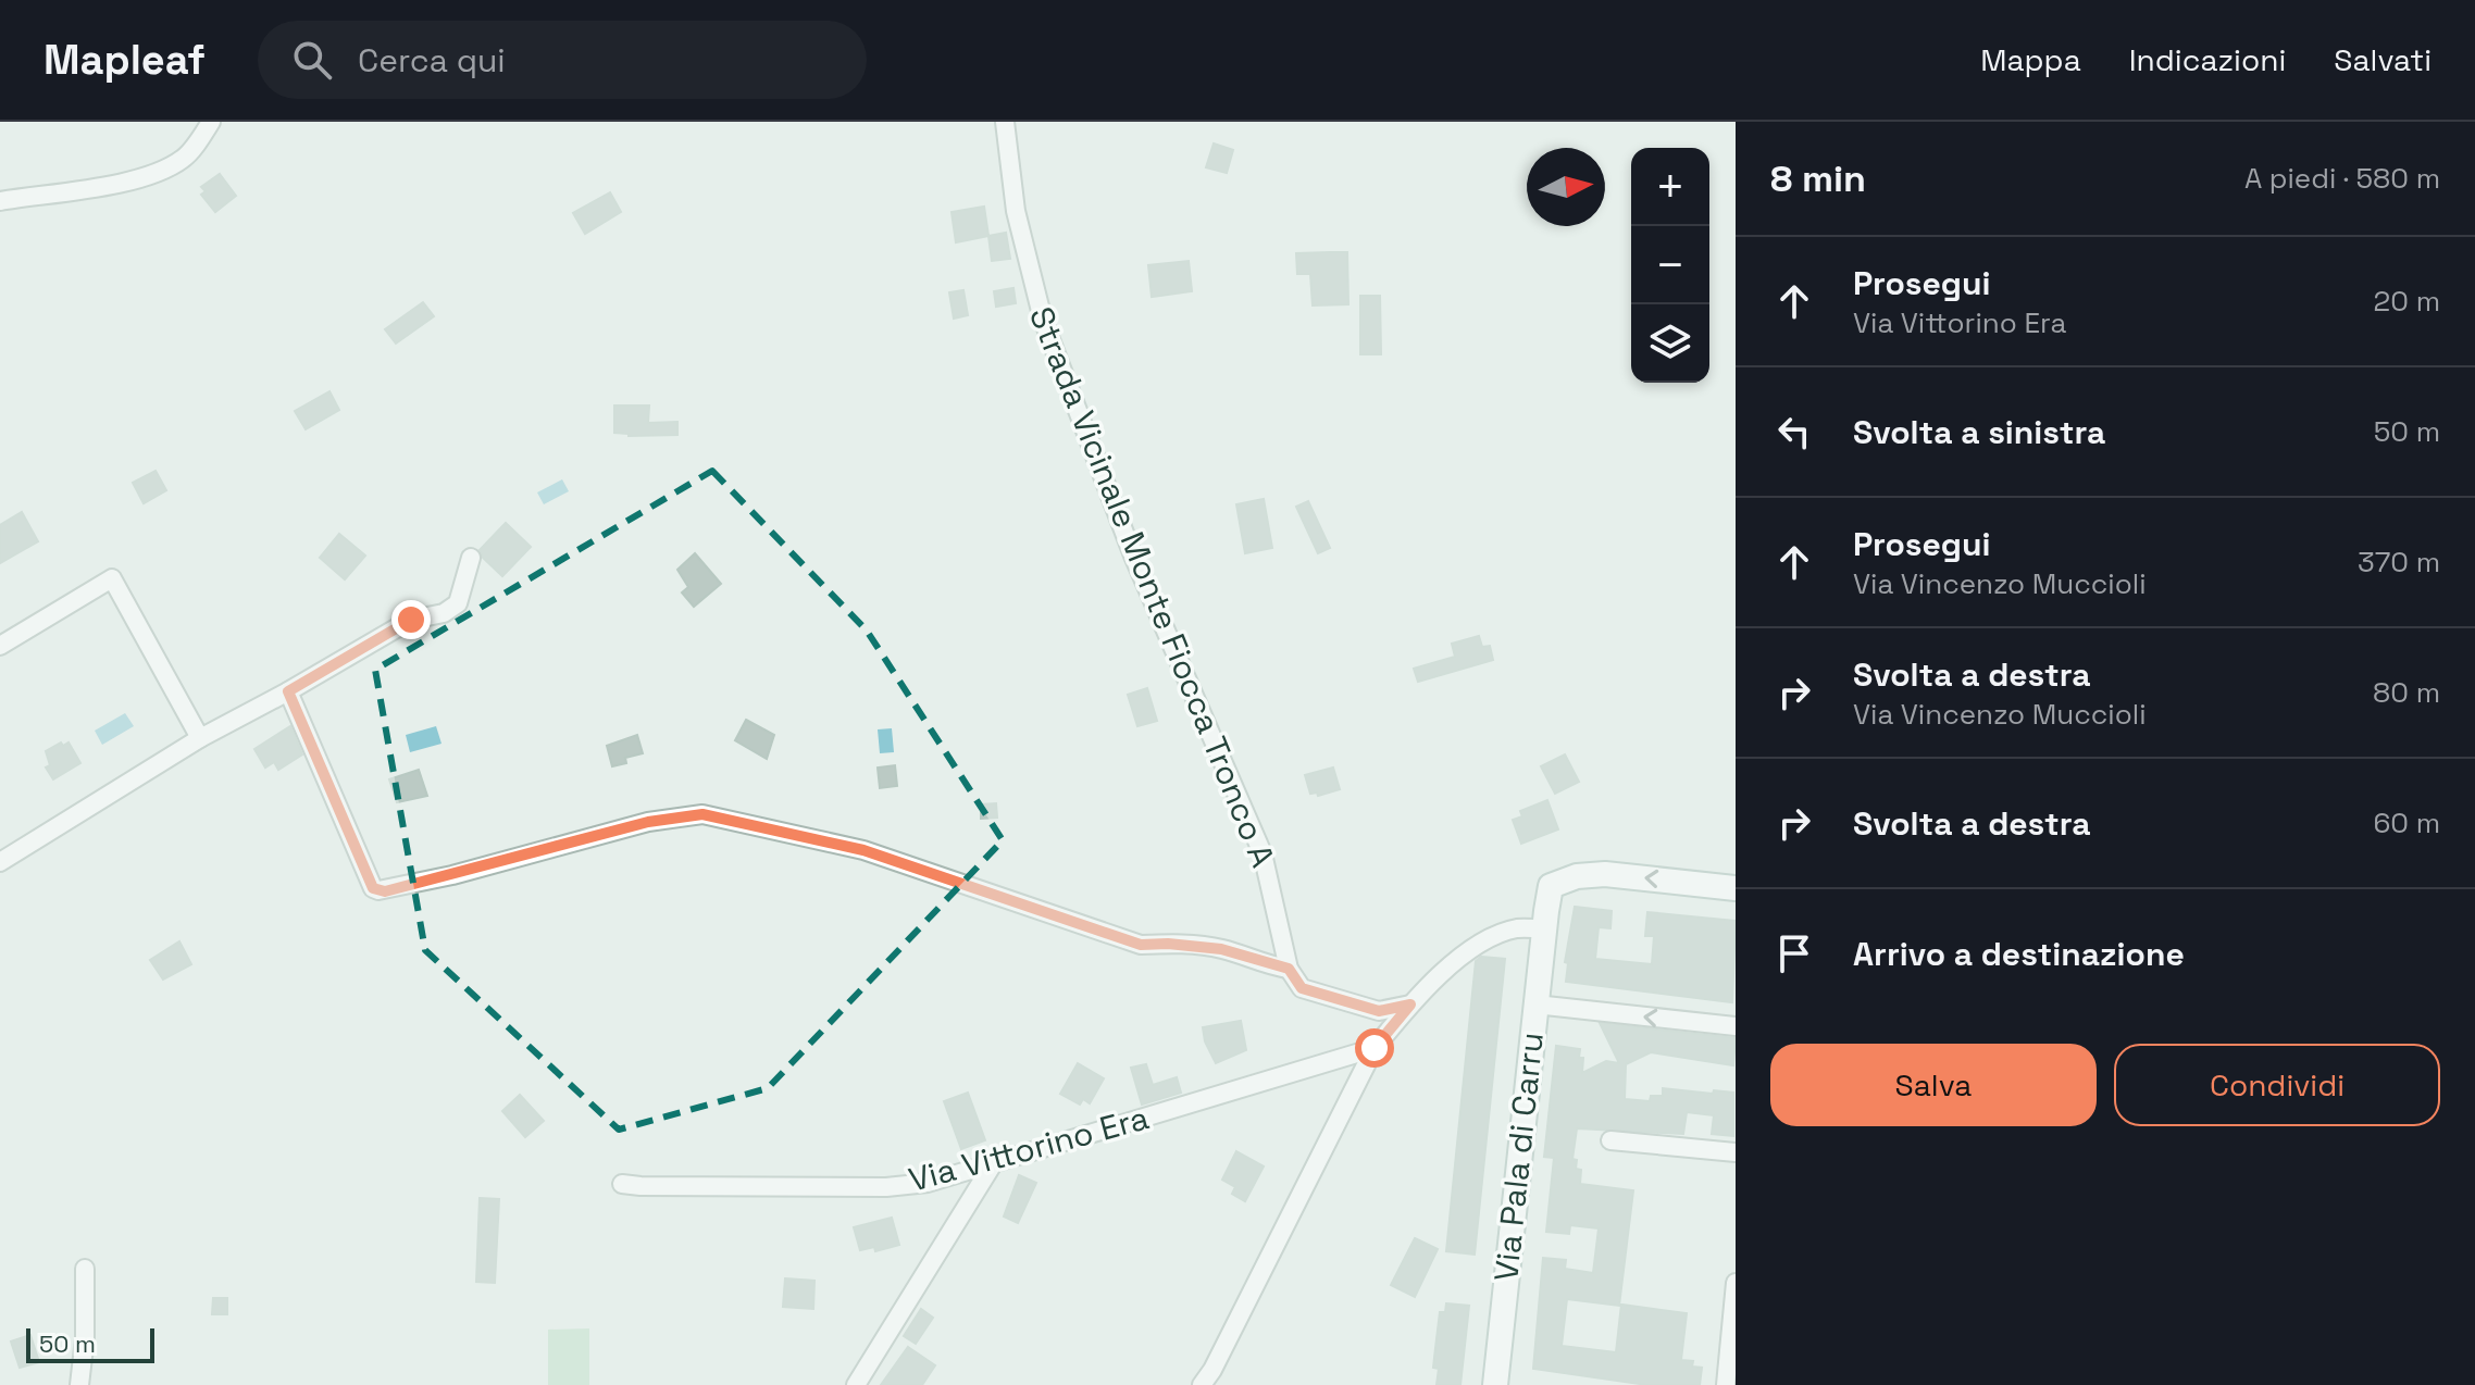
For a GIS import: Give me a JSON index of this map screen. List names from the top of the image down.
{
  "streets": {
    "street": ["Strada Vicinale Monte Fiocca Tronco A", "Via Vittorino Era", "Via Pala di Carru"]
  },
  "scale_bar": "50 m",
  "north": "right",
  "page": {
    "header": "Mapleaf",
    "search": "Cerca qui",
    "nav": ["Mappa", "Indicazioni", "Salvati"],
    "heading": ["8 min", "A piedi · 580 m"],
    "map_buttons": ["+", "−"],
    "list": [
      ["Prosegui", "Via Vittorino Era", "20 m"],
      ["Svolta a sinistra", "50 m"],
      ["Prosegui", "Via Vincenzo Muccioli", "370 m"],
      ["Svolta a destra", "Via Vincenzo Muccioli", "80 m"],
      ["Svolta a destra", "60 m"],
      "Arrivo a destinazione"
    ],
    "buttons": ["Salva", "Condividi"],
    "scale": "50 m"
  }
}
